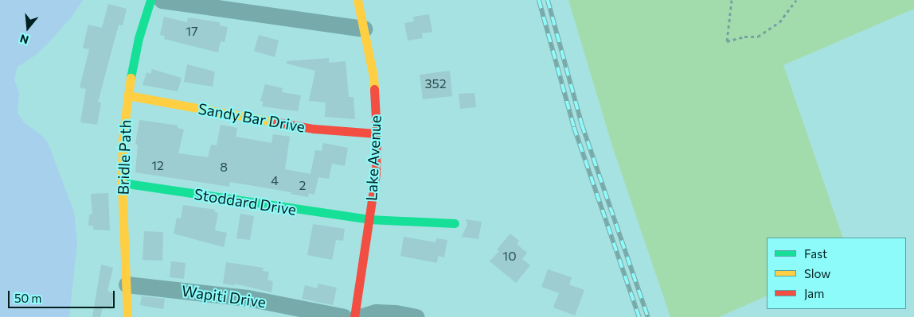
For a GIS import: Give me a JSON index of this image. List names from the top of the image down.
{
  "streets": {
    "street": [
      "Sandy Bar Drive",
      "Bridle Path",
      "Lake Avenue",
      "Stoddard Drive",
      "Wapiti Drive"
    ]
  },
  "crossings": [
    ["Sandy Bar Drive", "Bridle Path"],
    ["Sandy Bar Drive", "Lake Avenue"],
    ["Bridle Path", "Stoddard Drive"],
    ["Bridle Path", "Wapiti Drive"],
    ["Lake Avenue", "Stoddard Drive"]
  ],
  "house_numbers": [
    "17",
    "352",
    "12",
    "8",
    "4",
    "2",
    "10"
  ],
  "legend": ["Fast", "Slow", "Jam"],
  "scale_bar": "50 m",
  "north": "bottom"
}
